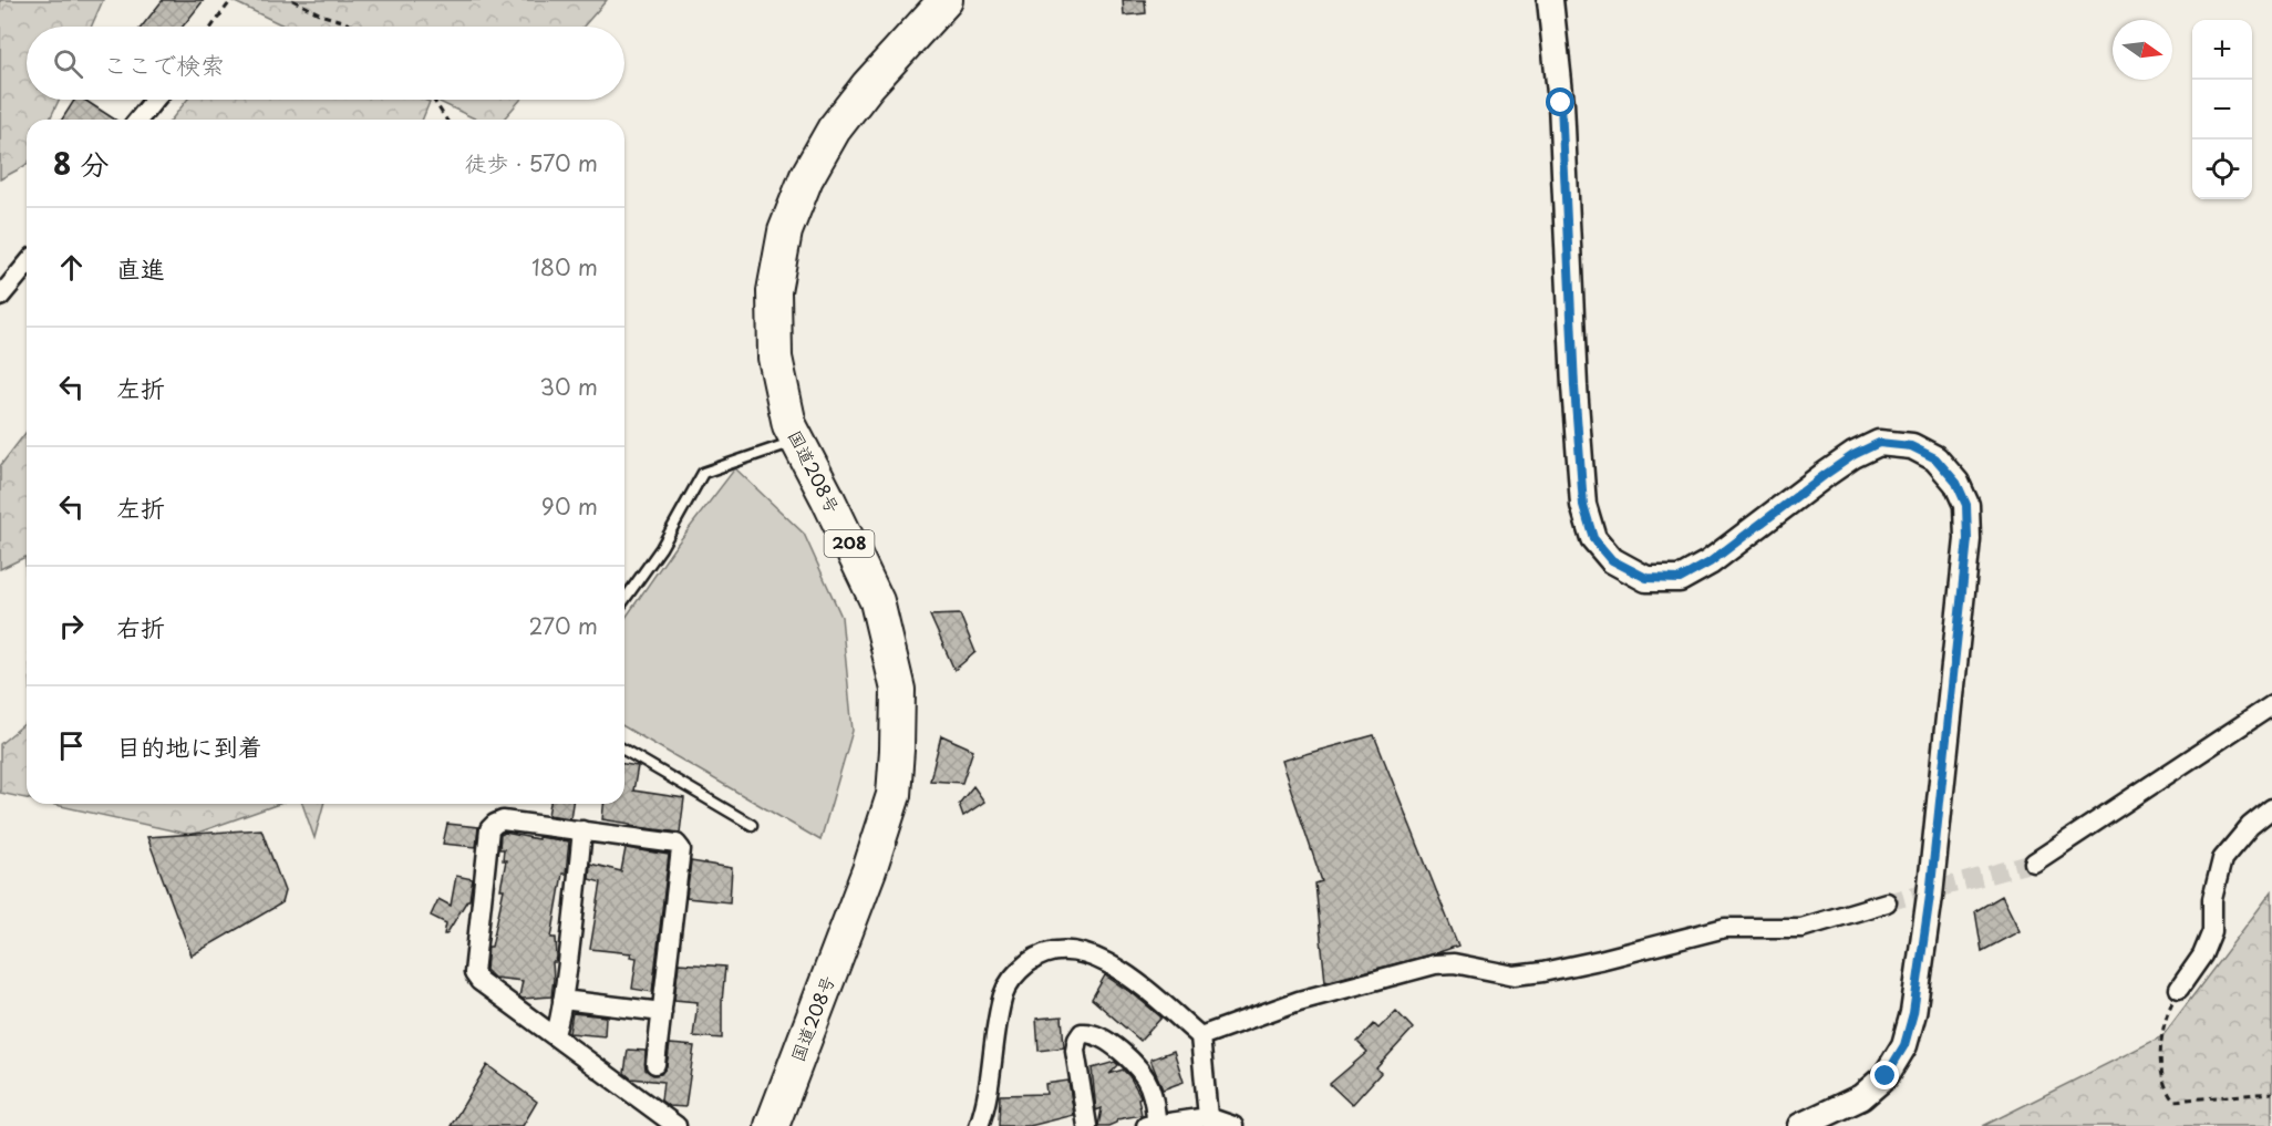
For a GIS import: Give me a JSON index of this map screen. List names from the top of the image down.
{
  "streets": {
    "highway": ["国道208号", "208"]
  },
  "north": "right",
  "page": {
    "map_buttons": ["+", "−"],
    "search": "ここで検索",
    "heading": ["8 分", "徒歩 · 570 m"],
    "list": [
      ["直進", "180 m"],
      ["左折", "30 m"],
      ["左折", "90 m"],
      ["右折", "270 m"],
      "目的地に到着"
    ]
  }
}
